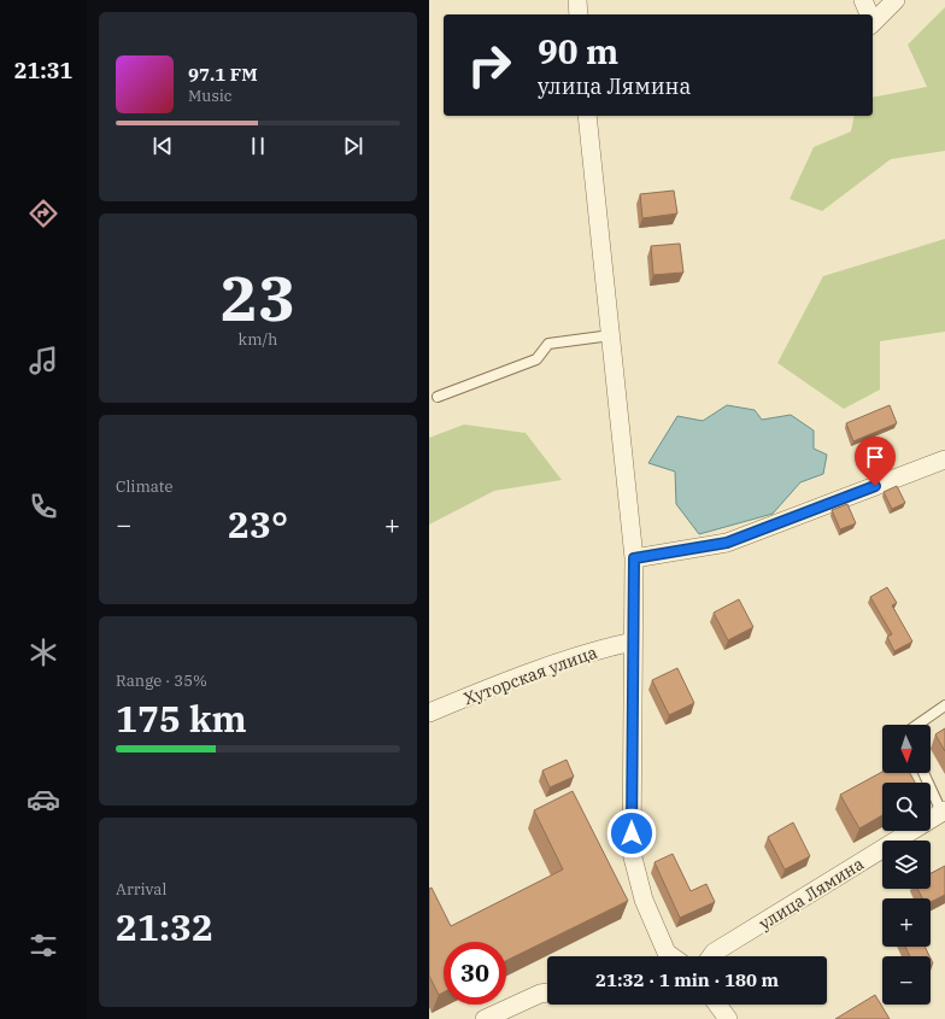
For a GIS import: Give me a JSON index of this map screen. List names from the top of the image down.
{
  "streets": {
    "street": ["Хуторская улица", "улица Лямина"]
  },
  "north": "bottom",
  "page": {
    "tabs": "21:31",
    "turn": ["90 m", "улица Лямина"],
    "song": ["97.1 FM", "Music"],
    "tile": [
      ["23", "km/h"],
      "Climate",
      ["Range · 35%", "175 km"],
      ["Arrival", "21:32"]
    ],
    "heat": ["−", "23°", "+"],
    "map_buttons": ["+", "−"],
    "limit": "30",
    "trip": "21:32 · 1 min · 180 m"
  }
}
